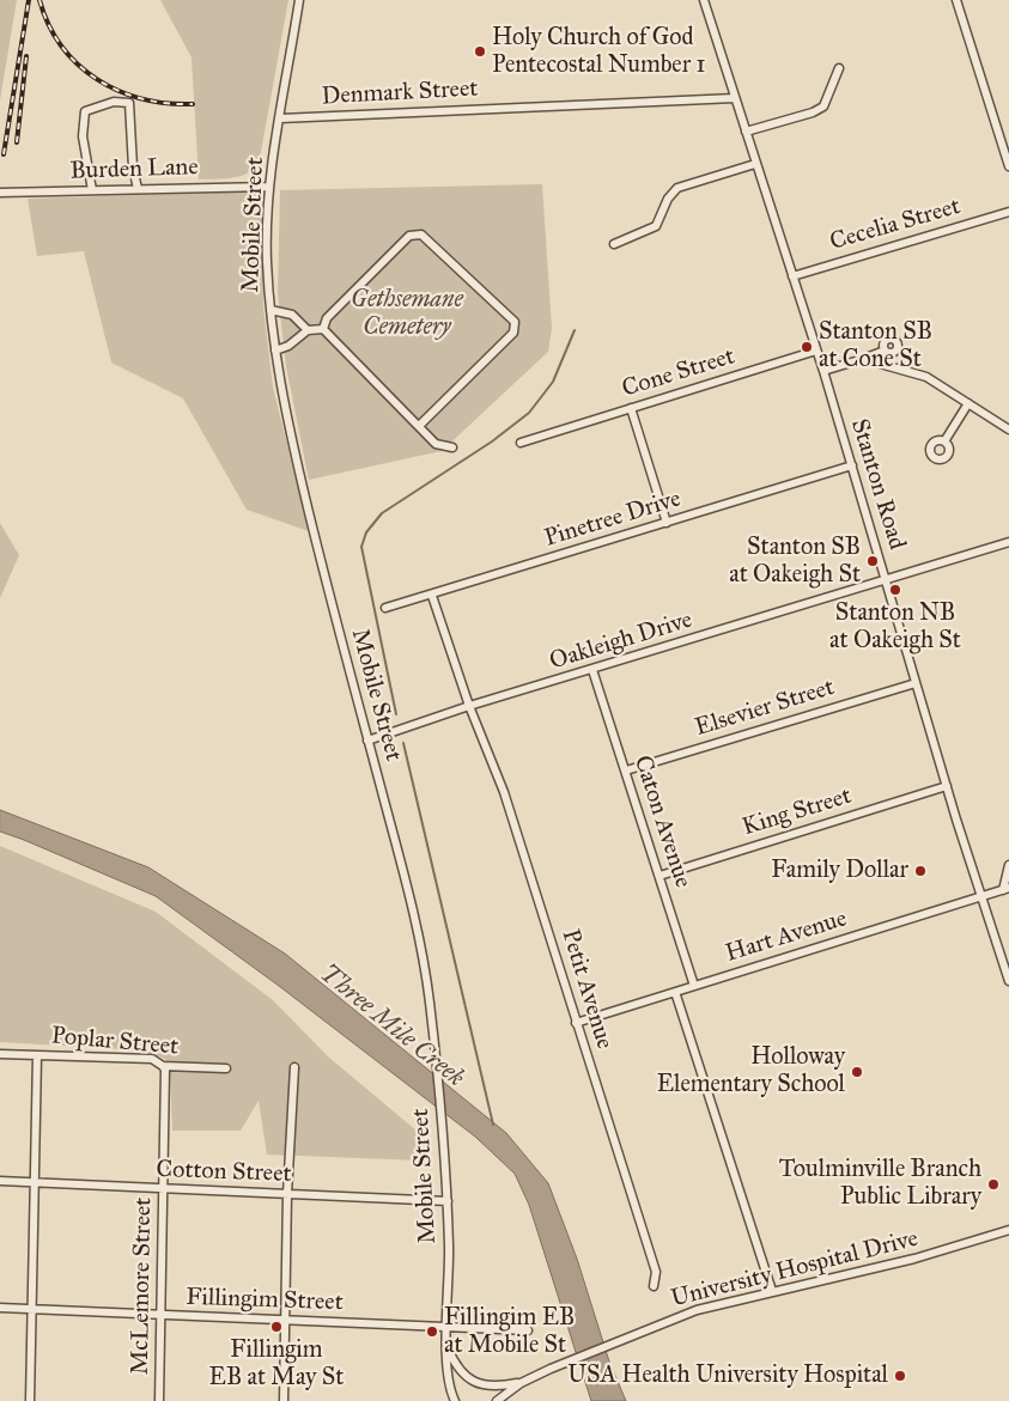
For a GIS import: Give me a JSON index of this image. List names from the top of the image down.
{
  "streets": {
    "street": [
      "Denmark Street",
      "Burden Lane",
      "Mobile Street",
      "Cecelia Street",
      "Cone Street",
      "Stanton Road",
      "Pinetree Drive",
      "Oakleigh Drive",
      "Elsevier Street",
      "King Street",
      "Caton Avenue",
      "Hart Avenue",
      "Petit Avenue",
      "Poplar Street",
      "Cotton Street",
      "University Hospital Drive",
      "McLemore Street",
      "Fillingim Street"
    ]
  },
  "crossings": [
    ["Denmark Street", "Mobile Street"],
    ["Denmark Street", "Stanton Road"],
    ["Burden Lane", "Mobile Street"],
    ["Mobile Street", "Oakleigh Drive"],
    ["Mobile Street", "Cotton Street"],
    ["Mobile Street", "Fillingim Street"],
    ["Cecelia Street", "Stanton Road"],
    ["Cone Street", "Stanton Road"],
    ["Stanton Road", "Pinetree Drive"],
    ["Stanton Road", "Oakleigh Drive"],
    ["Stanton Road", "Elsevier Street"],
    ["Stanton Road", "King Street"],
    ["Stanton Road", "Hart Avenue"],
    ["Pinetree Drive", "Petit Avenue"],
    ["Oakleigh Drive", "Caton Avenue"],
    ["Oakleigh Drive", "Petit Avenue"],
    ["Elsevier Street", "Caton Avenue"],
    ["King Street", "Caton Avenue"],
    ["Caton Avenue", "Hart Avenue"],
    ["Hart Avenue", "Petit Avenue"],
    ["Poplar Street", "McLemore Street"],
    ["Cotton Street", "McLemore Street"],
    ["McLemore Street", "Fillingim Street"]
  ],
  "water": ["Three Mile Creek"],
  "parks": ["Gethsemane Cemetery"],
  "places": [
    "Holy Church of God Pentecostal Number 1",
    "Stanton SB at Cone St",
    "Stanton SB at Oakeigh St",
    "Stanton NB at Oakeigh St",
    "Family Dollar",
    "Holloway Elementary School",
    "Toulminville Branch Public Library",
    "Fillingim EB at May St",
    "Fillingim EB at Mobile St",
    "USA Health University Hospital"
  ]
}
